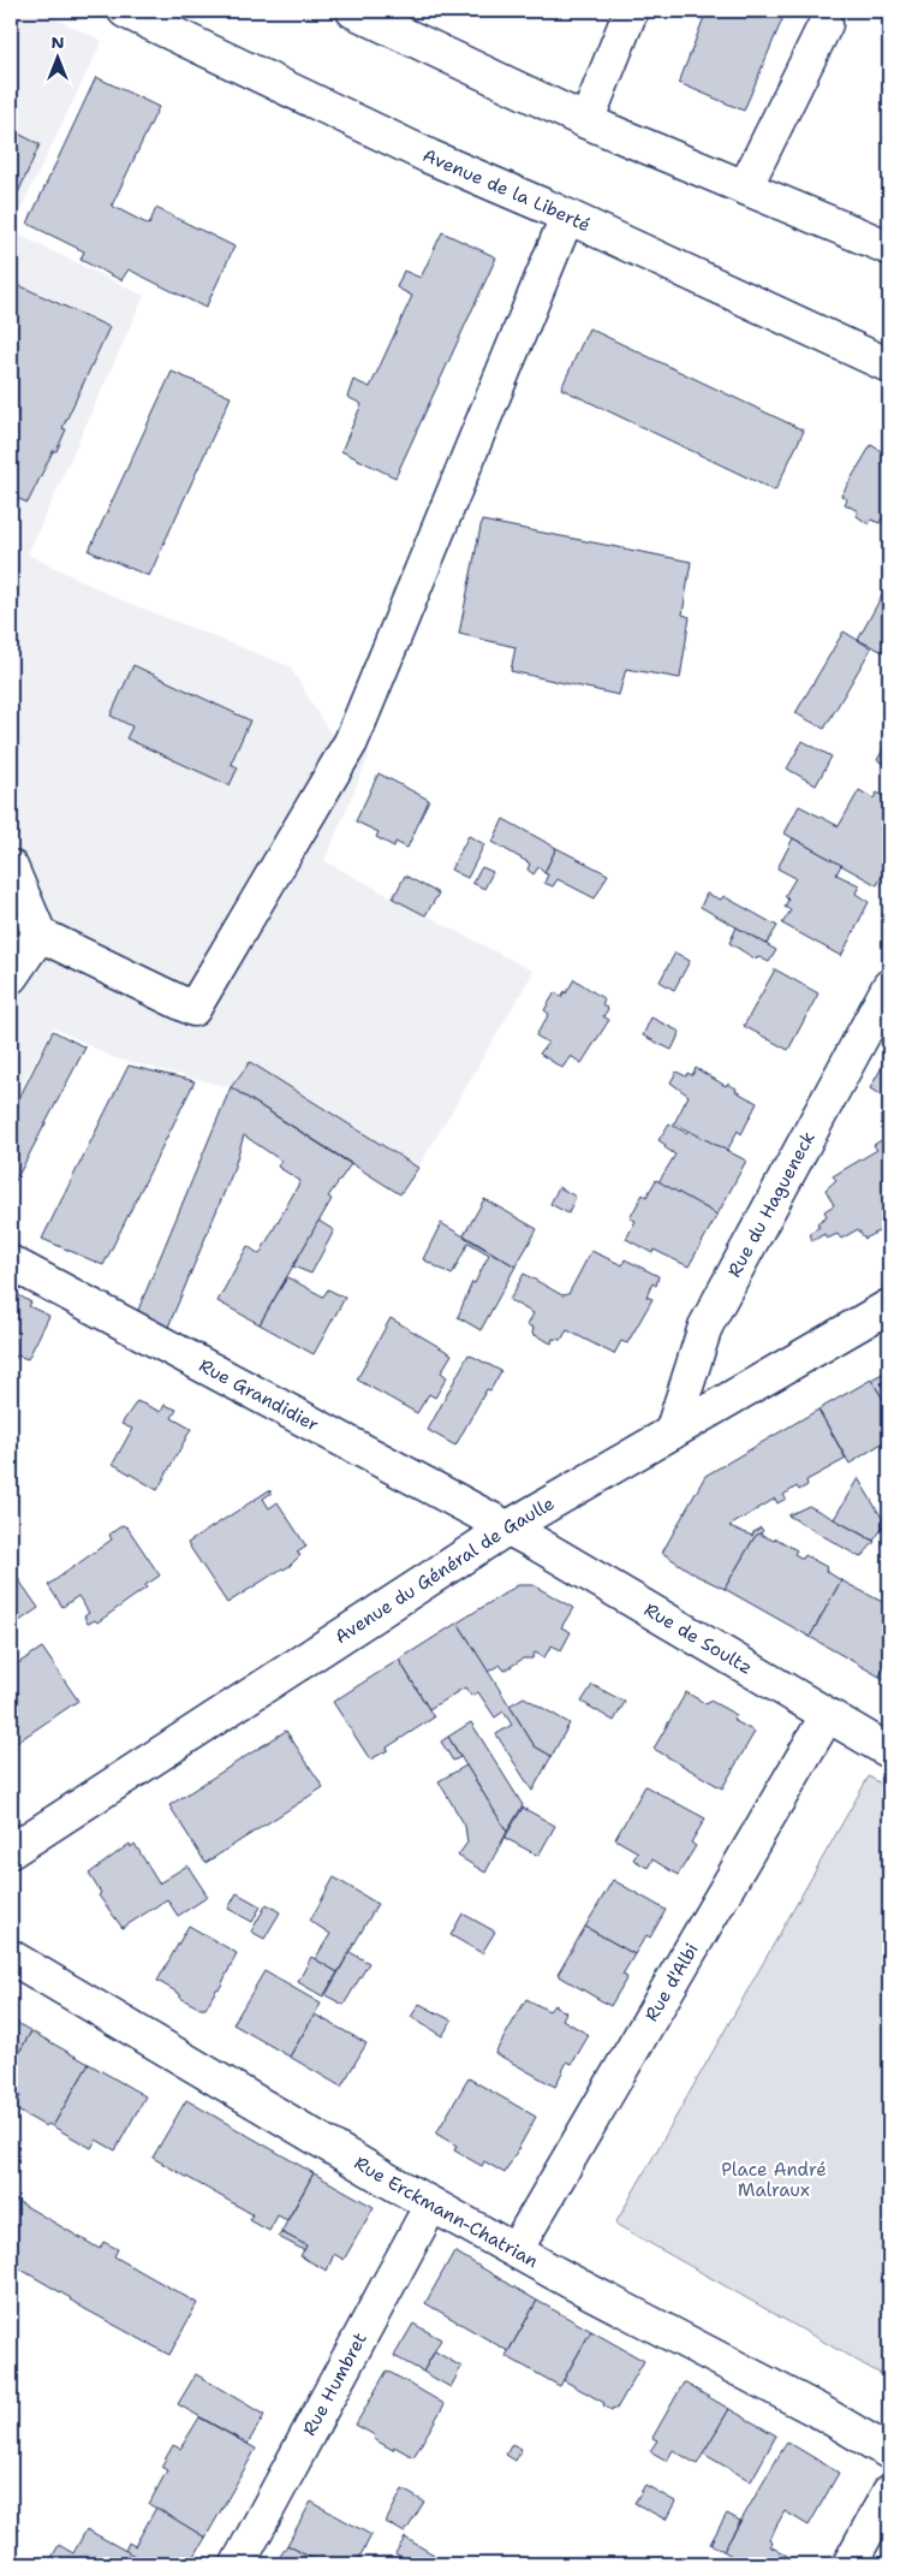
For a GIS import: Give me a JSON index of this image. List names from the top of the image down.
{
  "streets": {
    "street": [
      "Avenue de la Liberté",
      "Rue du Hagueneck",
      "Rue Grandidier",
      "Avenue du Général de Gaulle",
      "Rue de Soultz",
      "Rue d'Albi",
      "Rue Erckmann-Chatrian",
      "Rue Humbret"
    ]
  },
  "crossings": [
    ["Rue du Hagueneck", "Avenue du Général de Gaulle"],
    ["Rue Grandidier", "Avenue du Général de Gaulle"],
    ["Rue Grandidier", "Rue de Soultz"],
    ["Avenue du Général de Gaulle", "Rue de Soultz"],
    ["Rue de Soultz", "Rue d'Albi"],
    ["Rue d'Albi", "Rue Erckmann-Chatrian"],
    ["Rue Erckmann-Chatrian", "Rue Humbret"]
  ],
  "parks": ["Place André Malraux"],
  "north": "top"
}
